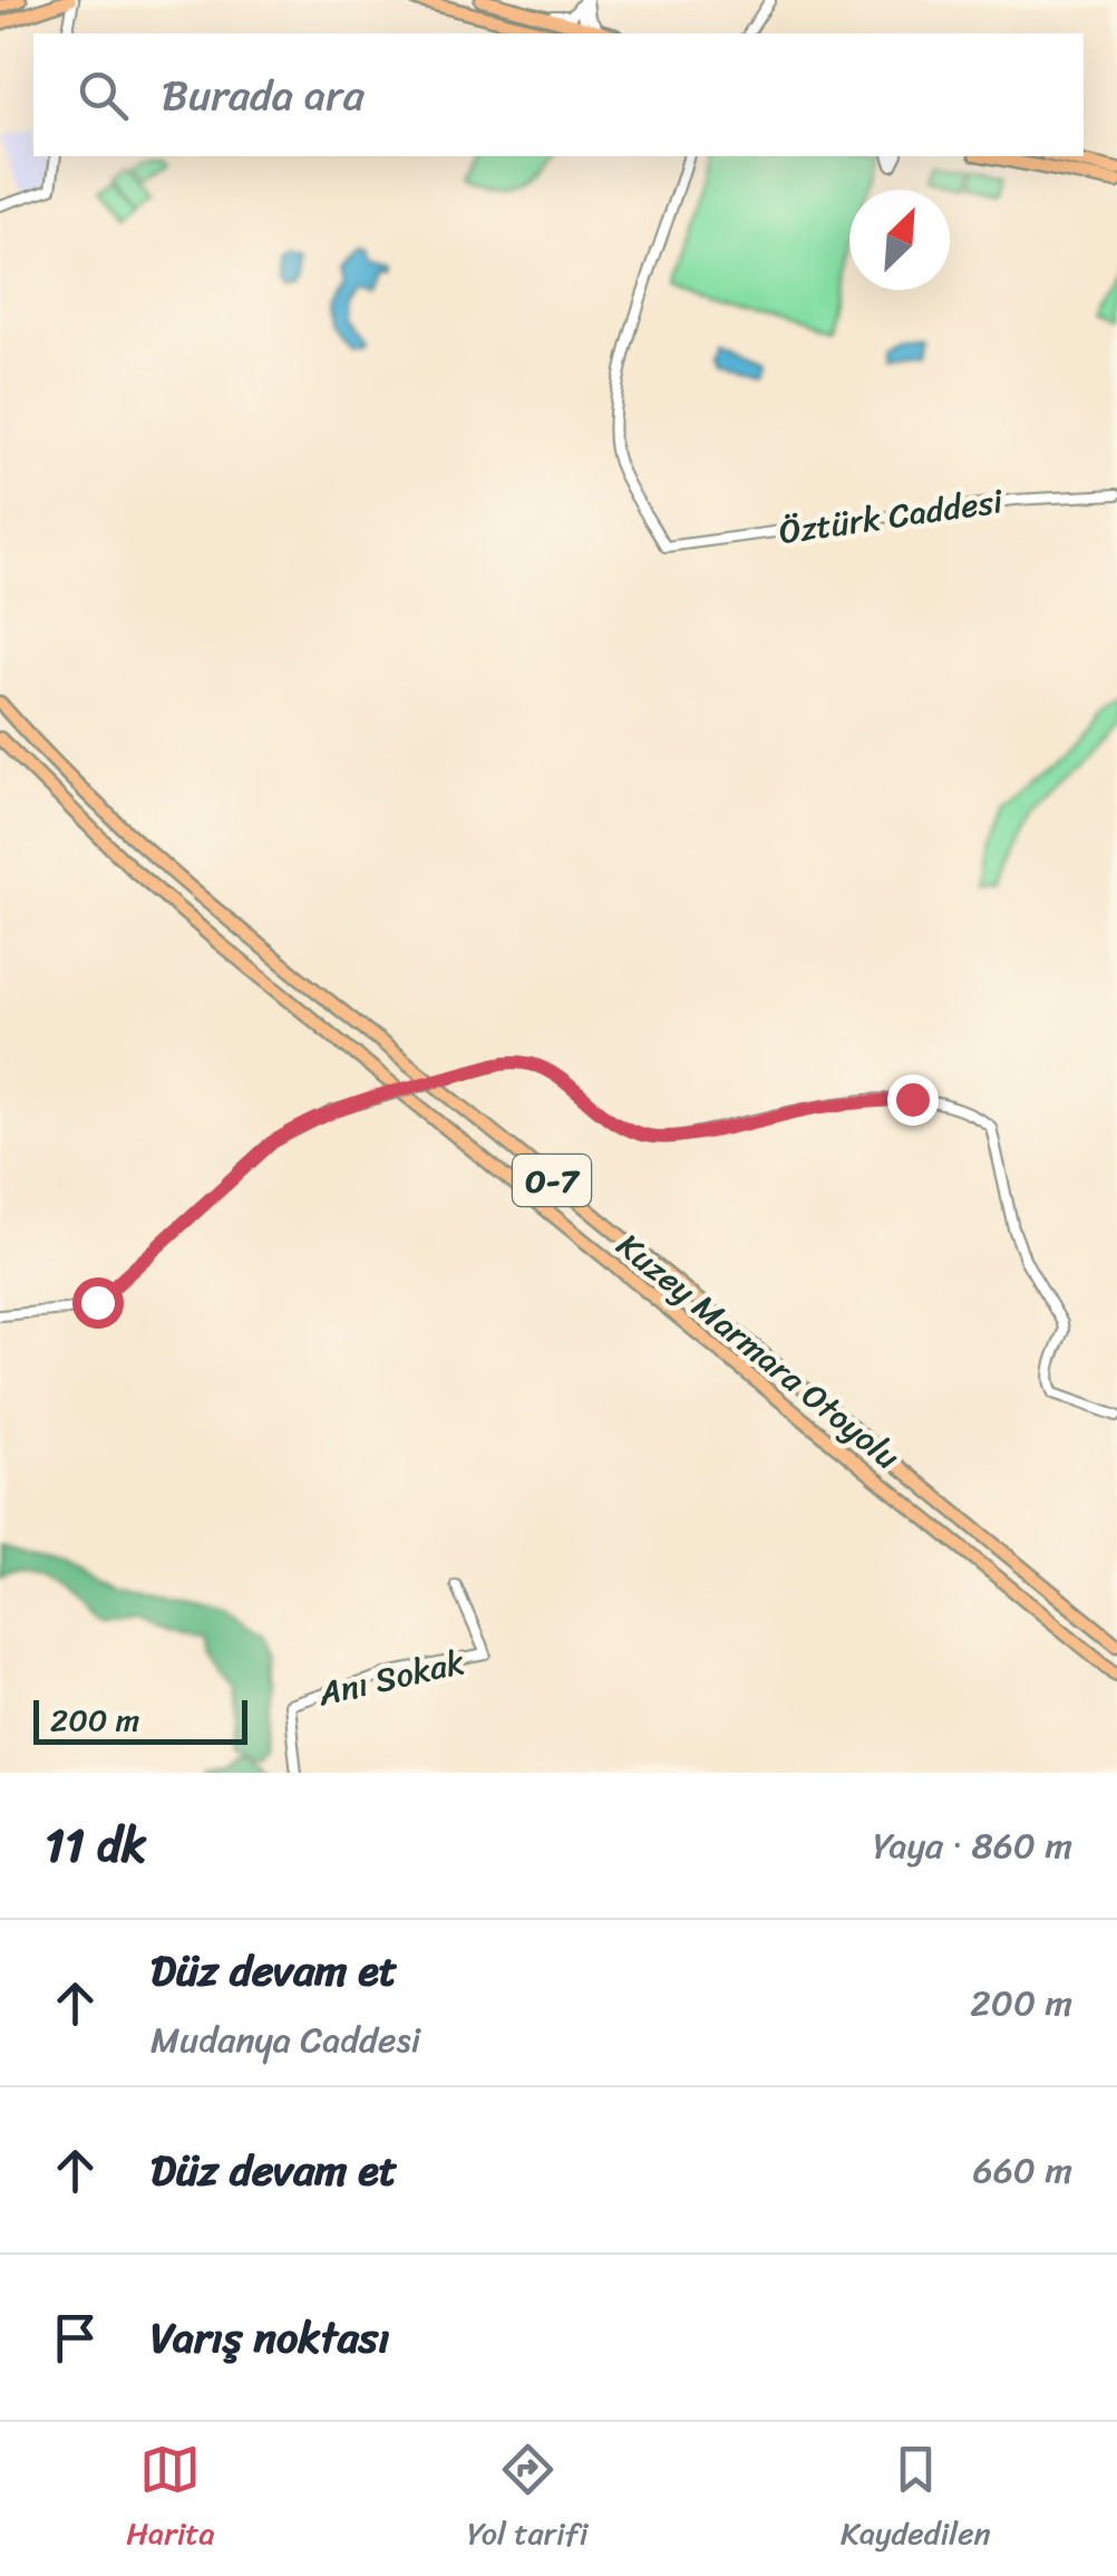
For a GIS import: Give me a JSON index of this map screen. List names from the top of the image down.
{
  "streets": {
    "highway": ["O-7", "Kuzey Marmara Otoyolu"],
    "street": ["Öztürk Caddesi", "Anı Sokak"]
  },
  "scale_bar": "200 m",
  "north": "top right",
  "page": {
    "search": "Burada ara",
    "scale": "200 m",
    "heading": ["11 dk", "Yaya · 860 m"],
    "list": [
      ["Düz devam et", "Mudanya Caddesi", "200 m"],
      ["Düz devam et", "660 m"],
      "Varış noktası"
    ],
    "nav": ["Harita", "Yol tarifi", "Kaydedilen"]
  }
}
